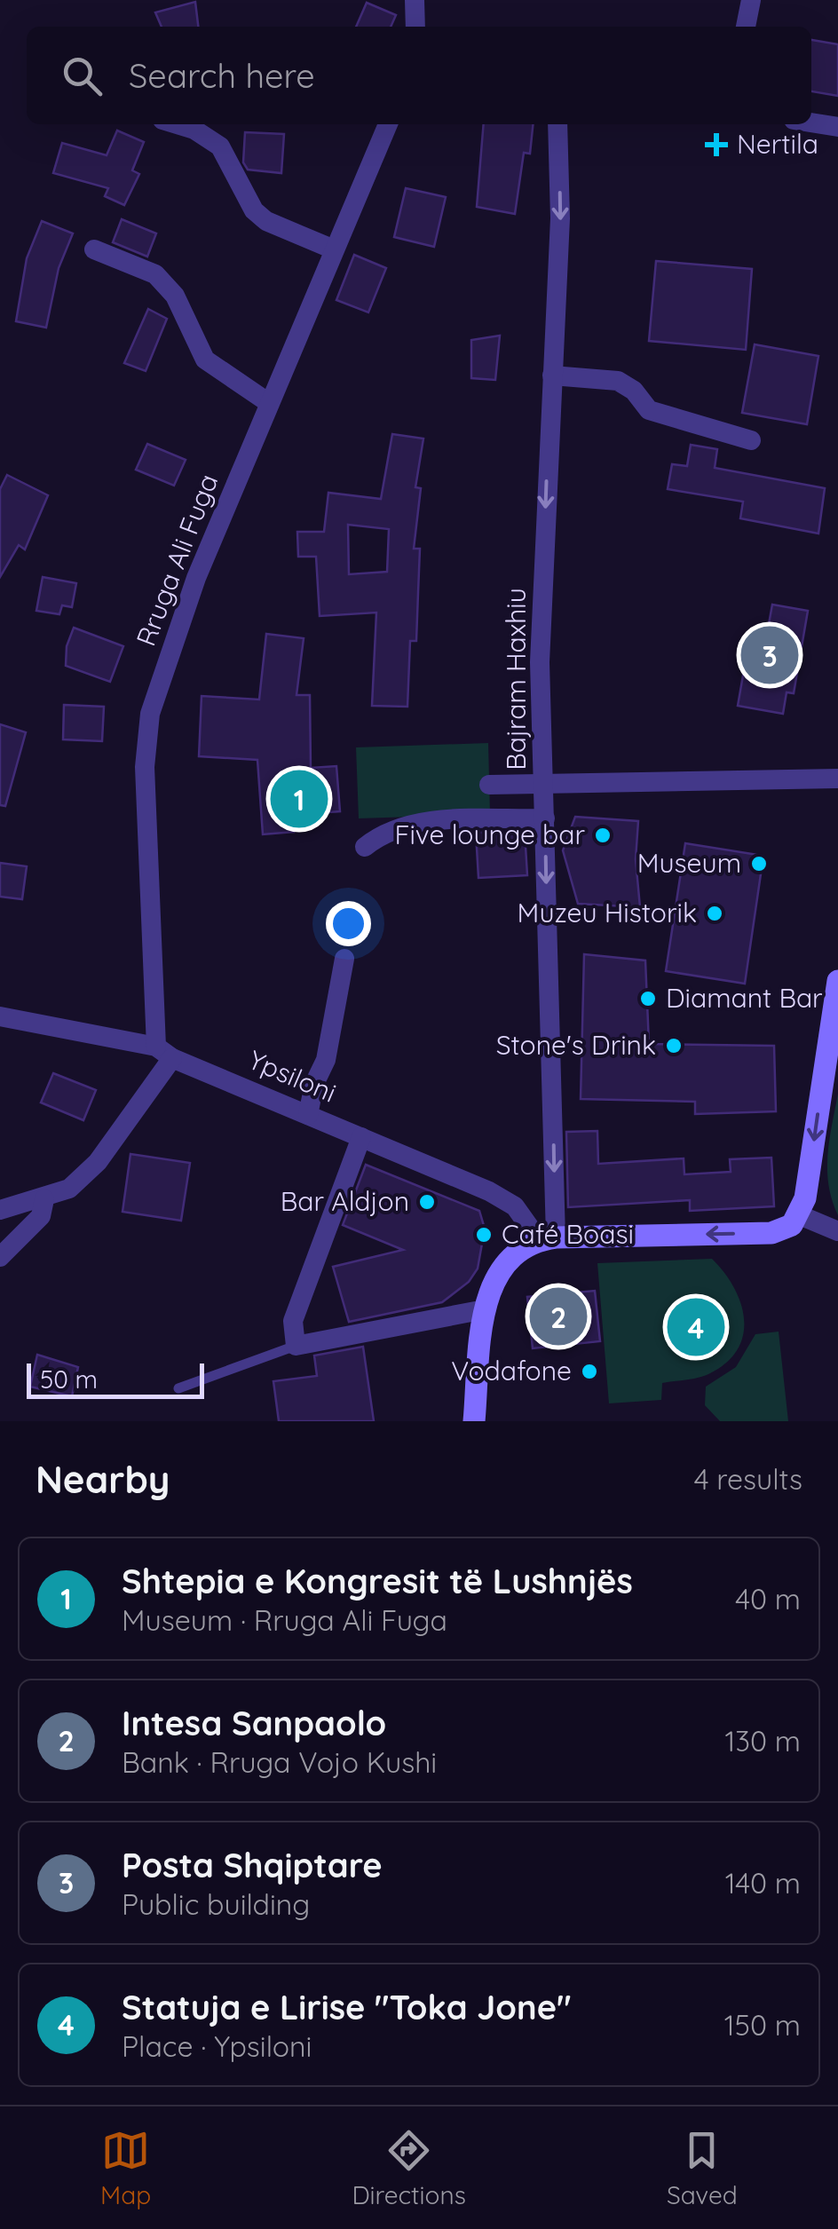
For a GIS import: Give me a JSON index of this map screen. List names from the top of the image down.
{
  "streets": {
    "street": ["Rruga Ali Fuga", "Bajram Haxhiu", "Ypsiloni"]
  },
  "crossings": [
    ["Rruga Ali Fuga", "Ypsiloni"],
    ["Bajram Haxhiu", "Ypsiloni"]
  ],
  "one_way": ["Bajram Haxhiu"],
  "places": {
    "health": ["Nertila"],
    "other": [
      "Five lounge bar",
      "Museum",
      "Muzeu Historik",
      "Diamant Bar",
      "Stone's Drink",
      "Bar Aldjon",
      "Café Boasi",
      "Vodafone"
    ]
  },
  "scale_bar": "50 m",
  "page": {
    "search": "Search here",
    "pins": [
      "3",
      "1",
      "2",
      "4"
    ],
    "scale": "50 m",
    "heading": ["Nearby", "4 results"],
    "list": [
      {
        "mark": "1",
        "name": "Shtepia e Kongresit të Lushnjës",
        "note": "Museum · Rruga Ali Fuga",
        "value": "40 m"
      },
      {
        "mark": "2",
        "name": "Intesa Sanpaolo",
        "note": "Bank · Rruga Vojo Kushi",
        "value": "130 m"
      },
      {
        "mark": "3",
        "name": "Posta Shqiptare",
        "note": "Public building",
        "value": "140 m"
      },
      {
        "mark": "4",
        "name": "Statuja e Lirise \"Toka Jone\"",
        "note": "Place · Ypsiloni",
        "value": "150 m"
      }
    ],
    "nav": ["Map", "Directions", "Saved"]
  }
}
